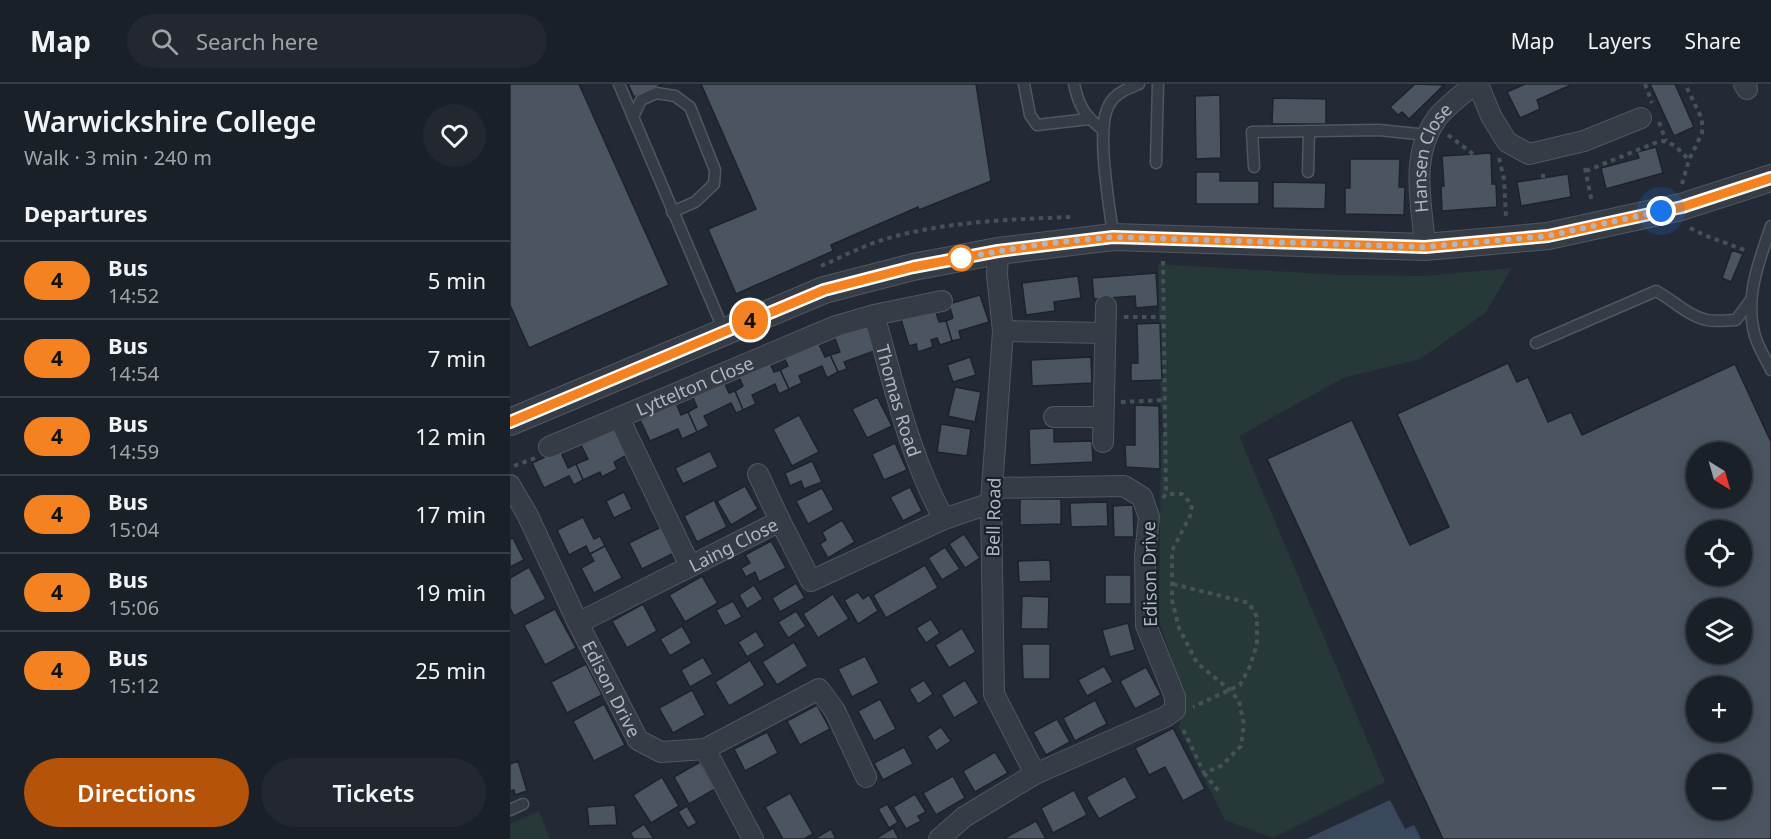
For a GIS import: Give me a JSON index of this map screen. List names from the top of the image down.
{
  "streets": {
    "street": [
      "Hansen Close",
      "Lyttelton Close",
      "Thomas Road",
      "Bell Road",
      "Laing Close",
      "Edison Drive"
    ]
  },
  "crossings": [
    ["Lyttelton Close", "Thomas Road"],
    ["Lyttelton Close", "Laing Close"],
    ["Thomas Road", "Laing Close"],
    ["Bell Road", "Laing Close"],
    ["Bell Road", "Edison Drive"],
    ["Laing Close", "Edison Drive"]
  ],
  "lines": ["bus line 4"],
  "north": "bottom right",
  "page": {
    "header": "Map",
    "search": "Search here",
    "nav": ["Map", "Layers", "Share"],
    "heading": [
      ["Warwickshire College", "Walk · 3 min · 240 m"],
      "Departures"
    ],
    "on_map": "4",
    "list": [
      {
        "mark": "4",
        "name": "Bus",
        "note": "14:52",
        "value": "5 min"
      },
      {
        "mark": "4",
        "name": "Bus",
        "note": "14:54",
        "value": "7 min"
      },
      {
        "mark": "4",
        "name": "Bus",
        "note": "14:59",
        "value": "12 min"
      },
      {
        "mark": "4",
        "name": "Bus",
        "note": "15:04",
        "value": "17 min"
      },
      {
        "mark": "4",
        "name": "Bus",
        "note": "15:06",
        "value": "19 min"
      },
      {
        "mark": "4",
        "name": "Bus",
        "note": "15:12",
        "value": "25 min"
      }
    ],
    "map_buttons": ["+", "−"],
    "buttons": ["Directions", "Tickets"]
  }
}
